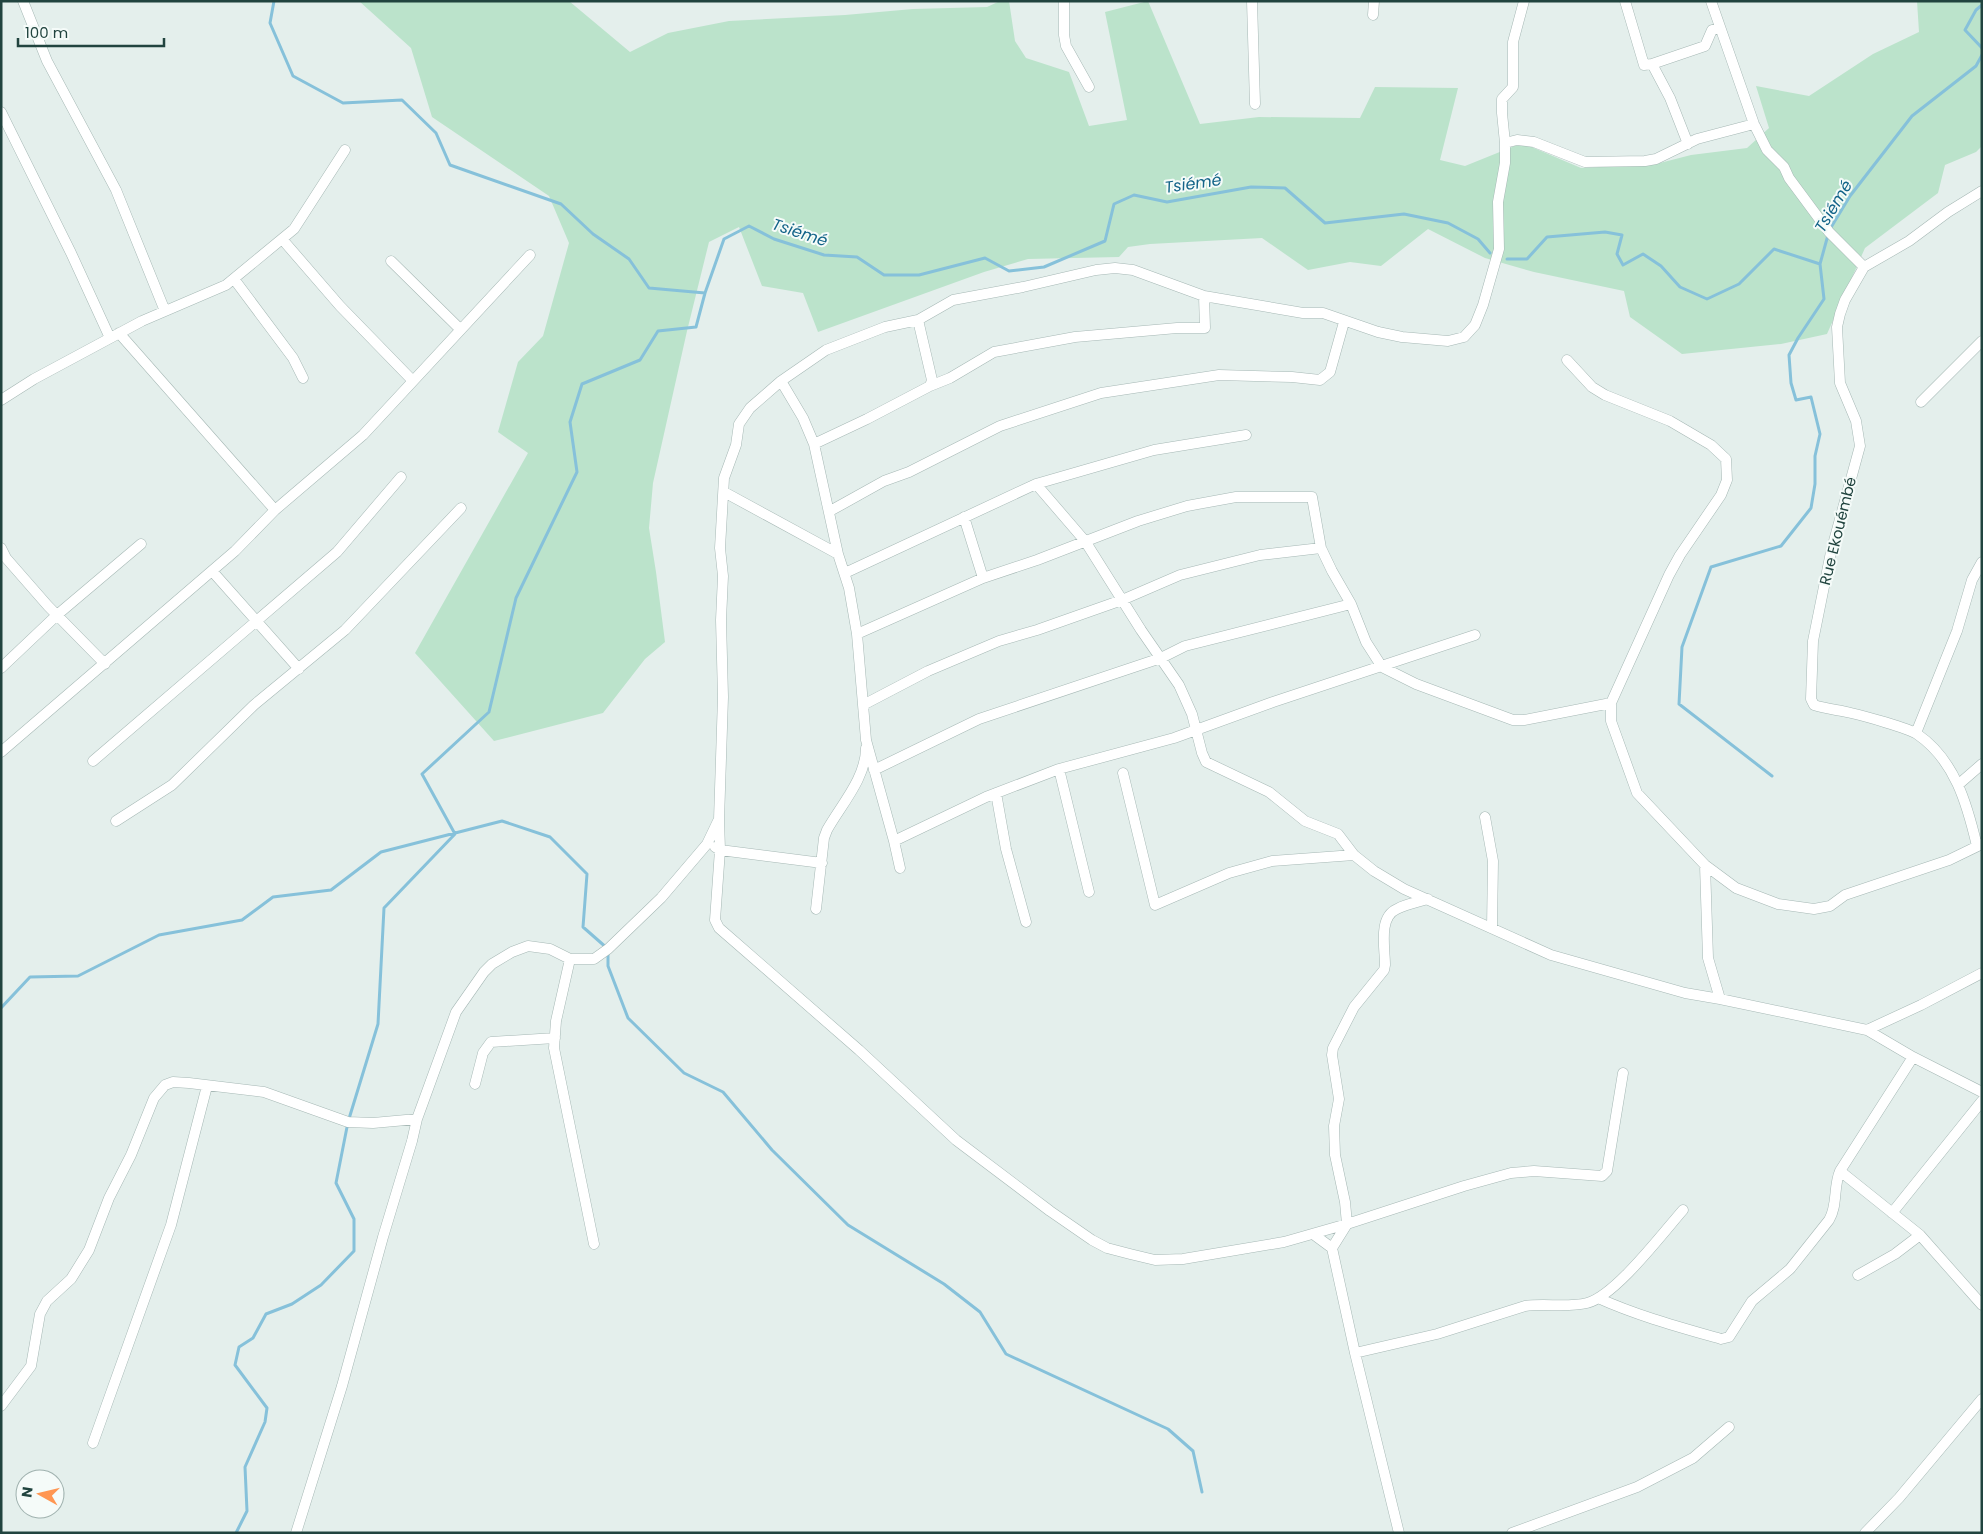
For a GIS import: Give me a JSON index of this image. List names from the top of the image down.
{
  "streets": {
    "street": ["Rue Ekouémbé"]
  },
  "water": ["Tsiémé"],
  "scale_bar": "100 m",
  "north": "left"
}
